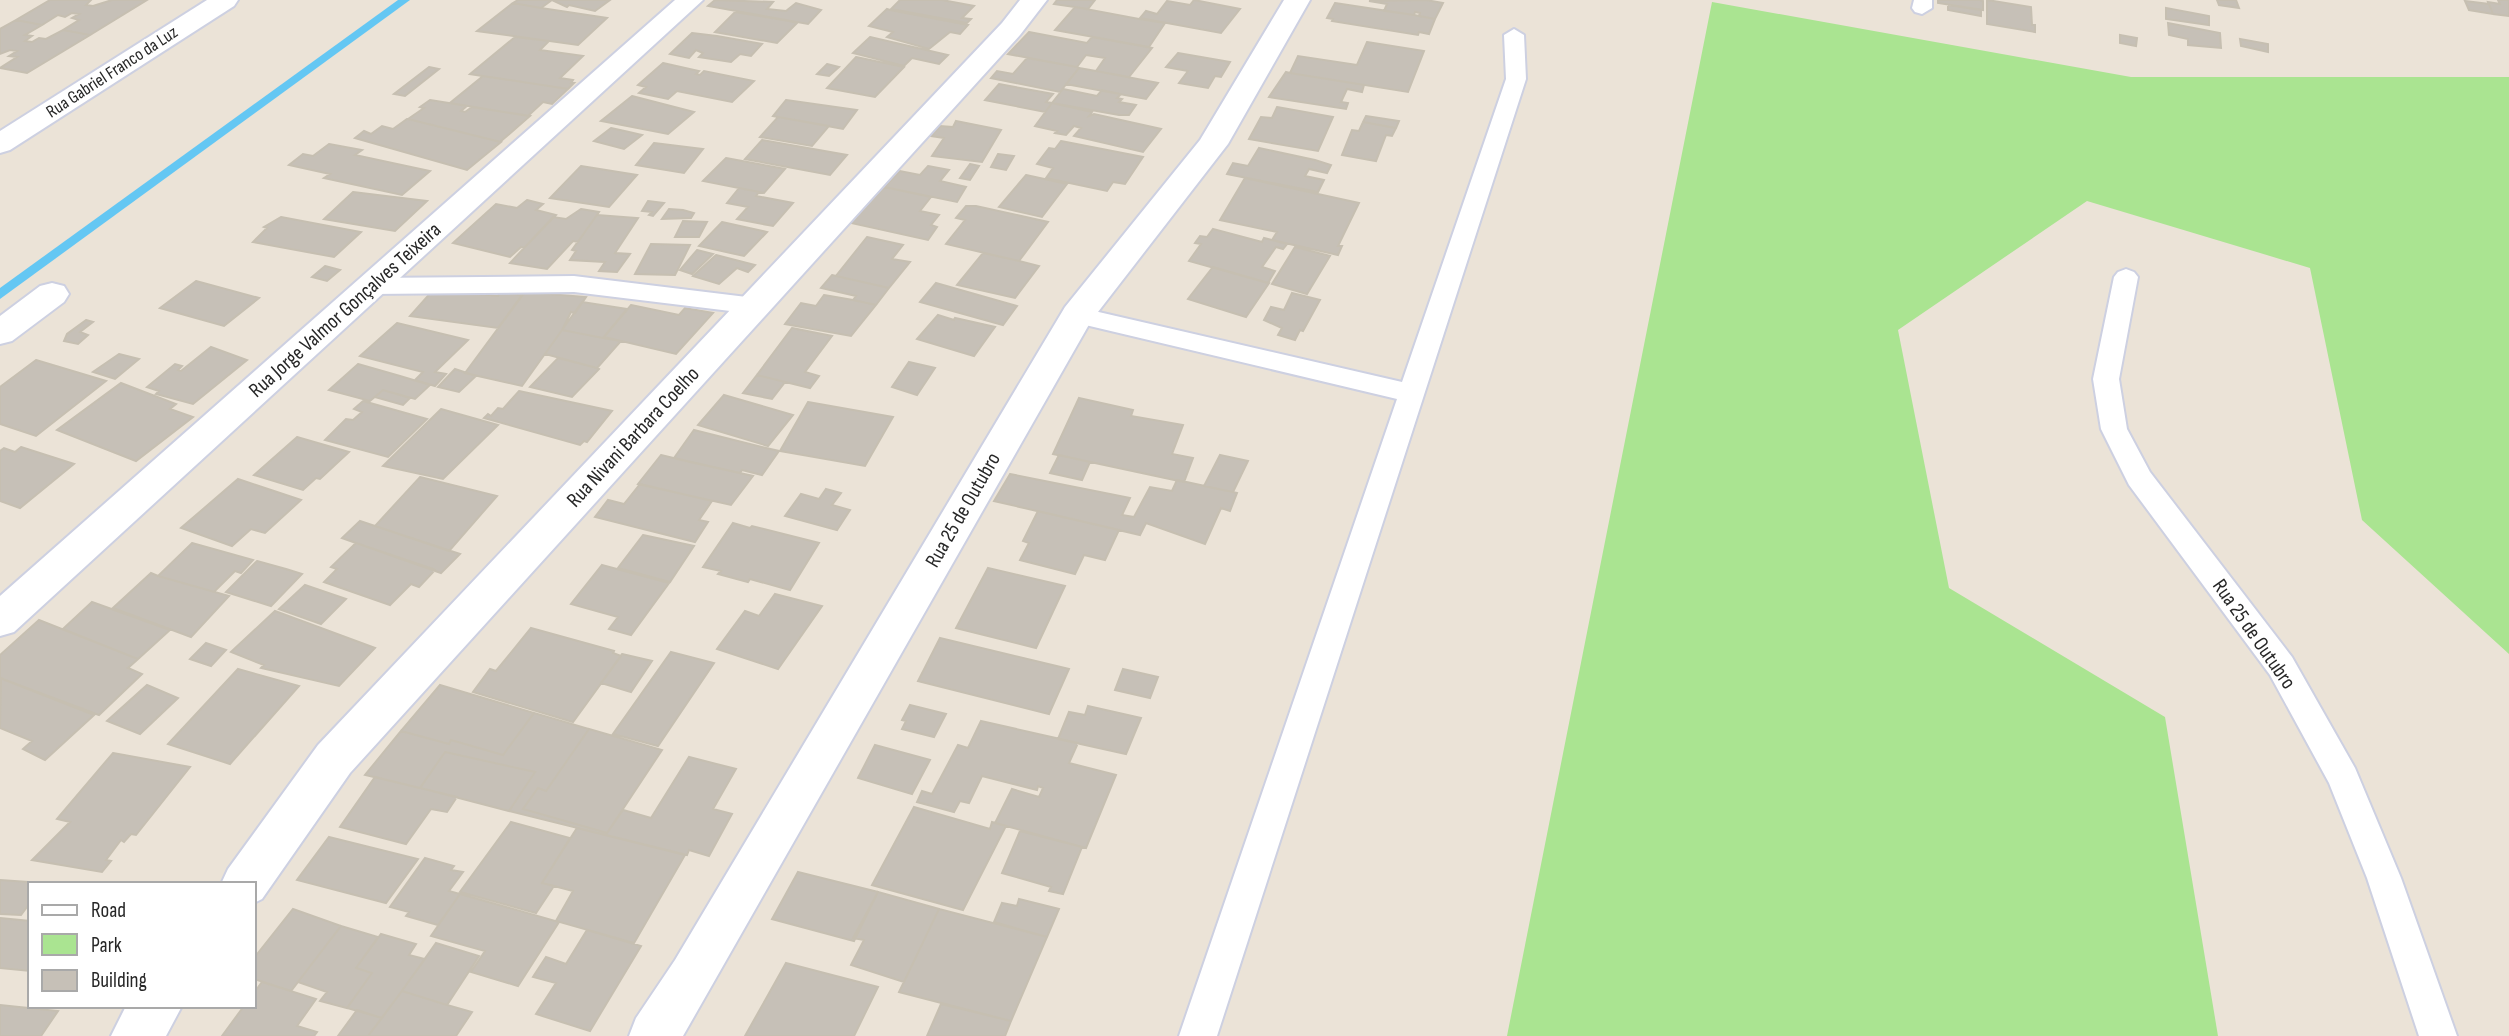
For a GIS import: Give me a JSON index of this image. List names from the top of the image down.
{
  "streets": {
    "street": [
      "Rua Gabriel Franco da Luz",
      "Rua Jorge Valmor Gonçalves Teixeira",
      "Rua Nivani Barbara Coelho",
      "Rua 25 de Outubro"
    ]
  },
  "legend": ["Road", "Park", "Building"]
}
